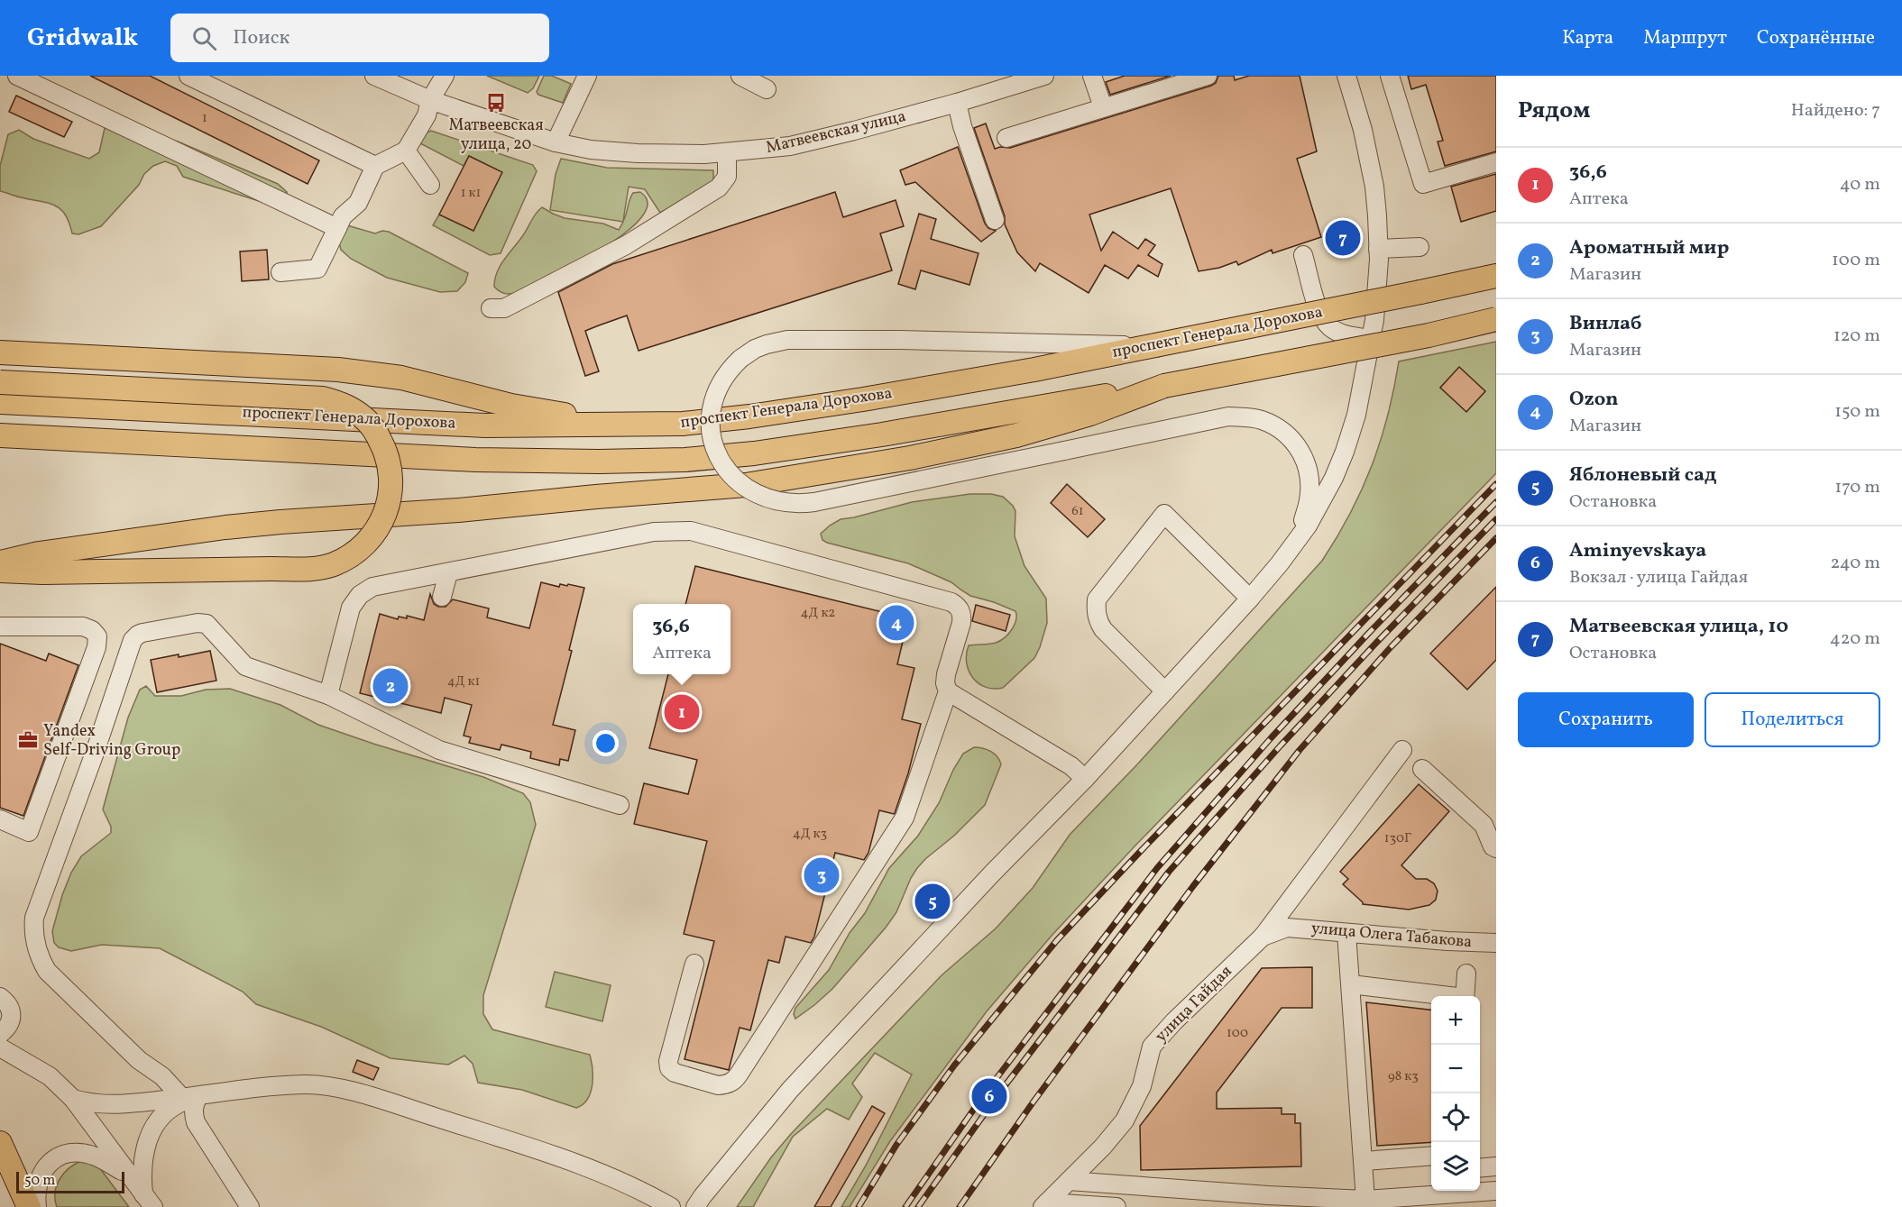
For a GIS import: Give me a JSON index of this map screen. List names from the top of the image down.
{
  "streets": {
    "main road": ["проспект Генерала Дорохова"],
    "street": ["Матвеевская улица", "улица Олега Табакова", "улица Гайдая"]
  },
  "crossings": [
    ["улица Олега Табакова", "улица Гайдая"]
  ],
  "places": {
    "bus stop": ["Матвеевская улица, 20"],
    "office": ["Yandex Self-Driving Group"]
  },
  "house_numbers": [
    "1",
    "1 к1",
    "61",
    "4Д к2",
    "4Д к1",
    "4Д к3",
    "130Г",
    "100",
    "98 к3"
  ],
  "scale_bar": "50 m",
  "page": {
    "header": "Gridwalk",
    "search": "Поиск",
    "nav": ["Карта", "Маршрут", "Сохранённые"],
    "heading": ["Рядом", "Найдено: 7"],
    "list": [
      {
        "mark": "1",
        "name": "36,6",
        "note": "Аптека",
        "value": "40 m"
      },
      {
        "mark": "2",
        "name": "Ароматный мир",
        "note": "Магазин",
        "value": "100 m"
      },
      {
        "mark": "3",
        "name": "Винлаб",
        "note": "Магазин",
        "value": "120 m"
      },
      {
        "mark": "4",
        "name": "Ozon",
        "note": "Магазин",
        "value": "150 m"
      },
      {
        "mark": "5",
        "name": "Яблоневый сад",
        "note": "Остановка",
        "value": "170 m"
      },
      {
        "mark": "6",
        "name": "Aminyevskaya",
        "note": "Вокзал · улица Гайдая",
        "value": "240 m"
      },
      {
        "mark": "7",
        "name": "Матвеевская улица, 10",
        "note": "Остановка",
        "value": "420 m"
      }
    ],
    "pins": [
      "7",
      "4",
      "2",
      "1",
      "3",
      "5",
      "6"
    ],
    "popup": ["36,6", "Аптека"],
    "buttons": ["Сохранить", "Поделиться"],
    "map_buttons": ["+", "−"],
    "scale": "50 m"
  }
}
